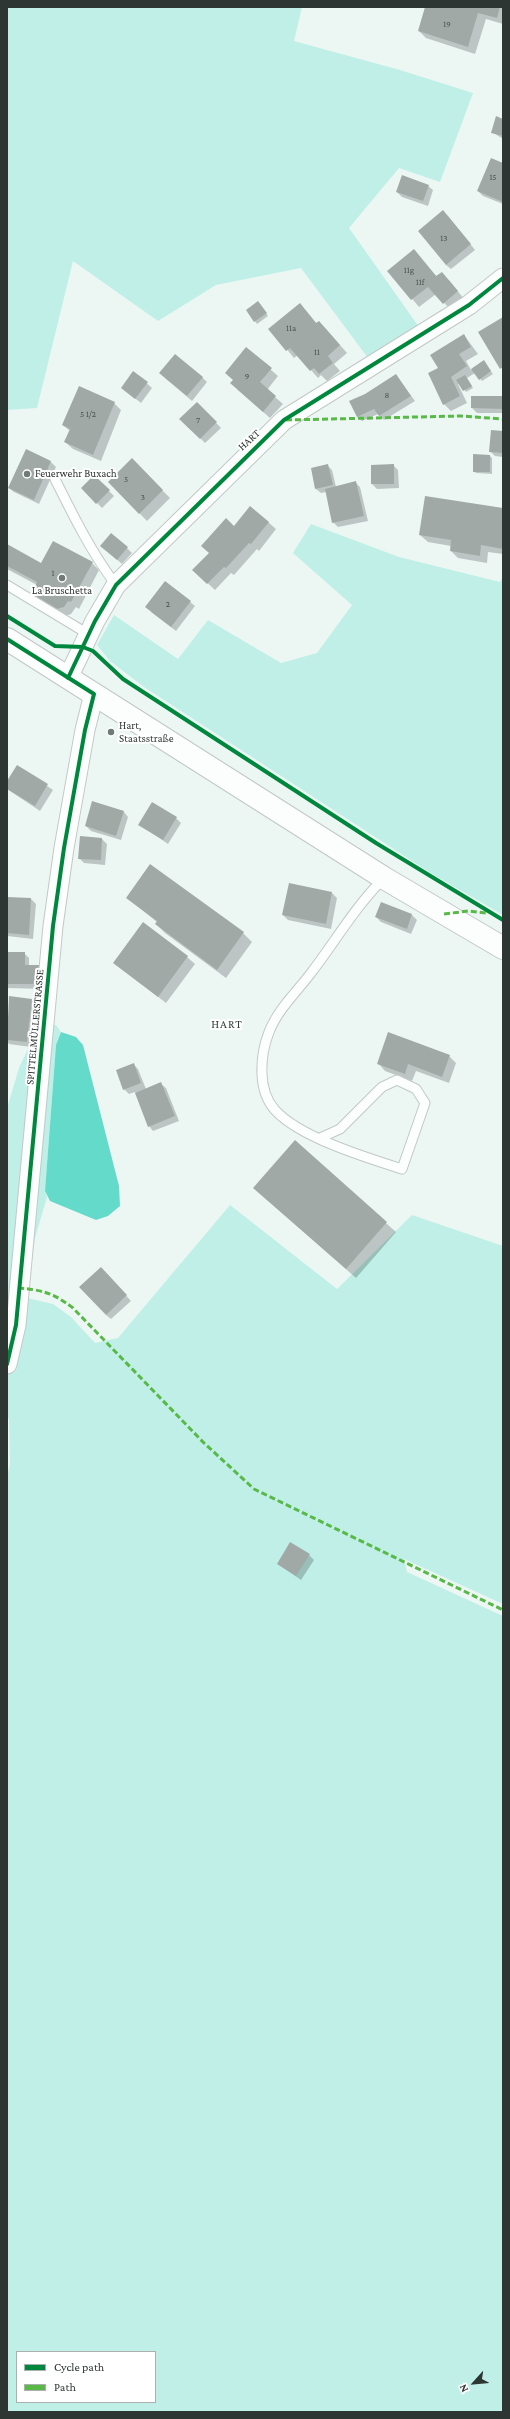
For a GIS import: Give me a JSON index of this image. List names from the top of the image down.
{
  "streets": {
    "street": ["HART", "SPITTELMÜLLERSTRASSE"]
  },
  "districts": ["HART"],
  "places": ["Feuerwehr Buxach", "La Bruschetta", "Hart, Staatsstraße"],
  "house_numbers": [
    "19",
    "15",
    "13",
    "11g",
    "11f",
    "11a",
    "11",
    "9",
    "8",
    "5 1/2",
    "7",
    "5",
    "3",
    "1",
    "2"
  ],
  "legend": ["Cycle path", "Path"],
  "north": "bottom left"
}
